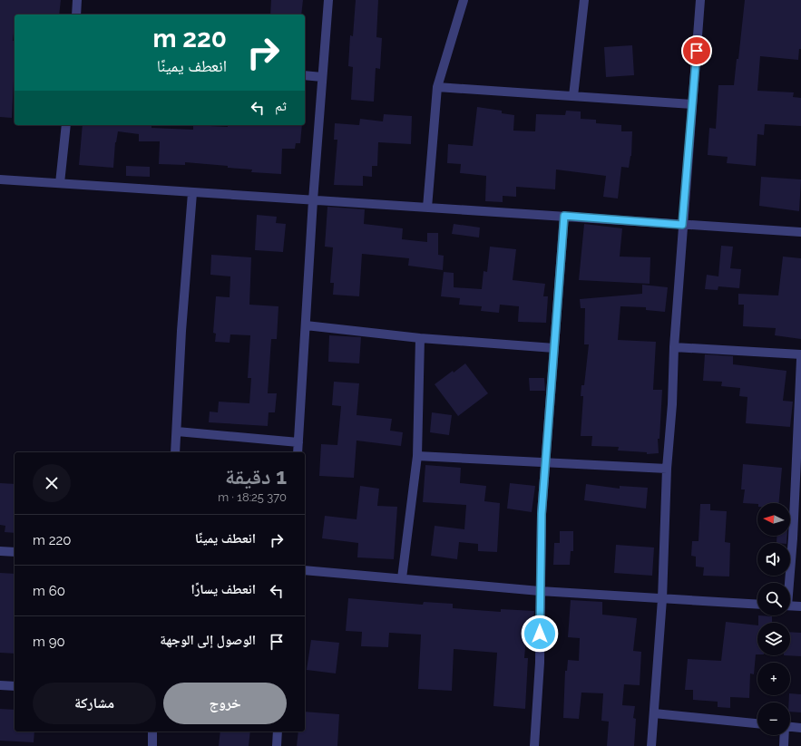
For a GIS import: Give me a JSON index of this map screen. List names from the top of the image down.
{
  "north": "left",
  "page": {
    "turn": ["220 m", "انعطف يمينًا"],
    "then": "ثم",
    "heading": ["1 دقيقة", "370 m · 18:25"],
    "map_buttons": ["+", "−"],
    "list": [
      {
        "name": "انعطف يمينًا",
        "value": "220 m"
      },
      {
        "name": "انعطف يسارًا",
        "value": "60 m"
      },
      {
        "name": "الوصول إلى الوجهة",
        "value": "90 m"
      }
    ],
    "buttons": ["خروج", "مشاركة"]
  }
}
